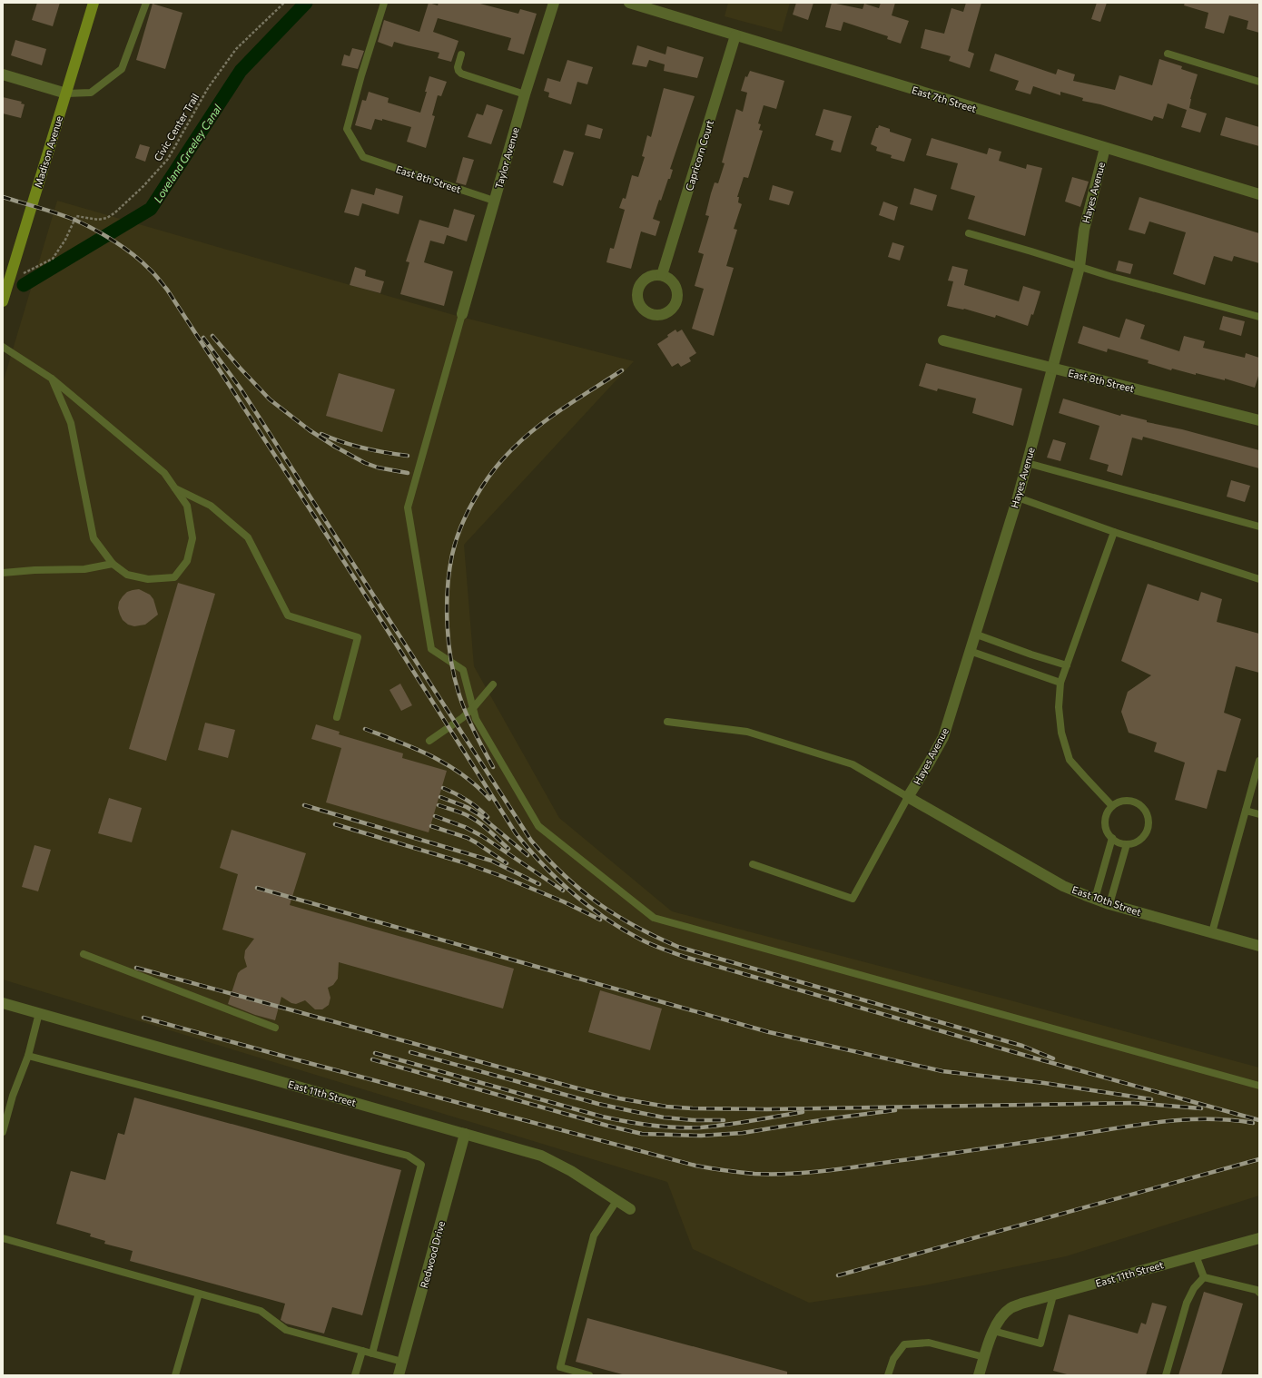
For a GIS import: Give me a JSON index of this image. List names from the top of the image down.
{
  "streets": {
    "main road": ["Madison Avenue"],
    "street": [
      "East 7th Street",
      "Capricorn Court",
      "Taylor Avenue",
      "East 8th Street",
      "Hayes Avenue",
      "East 10th Street",
      "East 11th Street",
      "Redwood Drive"
    ],
    "path": ["Civic Center Trail"]
  },
  "crossings": [
    ["East 7th Street", "Capricorn Court"],
    ["East 7th Street", "Hayes Avenue"],
    ["Taylor Avenue", "East 8th Street"],
    ["East 8th Street", "Hayes Avenue"],
    ["Hayes Avenue", "East 10th Street"],
    ["East 11th Street", "Redwood Drive"]
  ],
  "water": ["Loveland Greeley Canal"]
}
